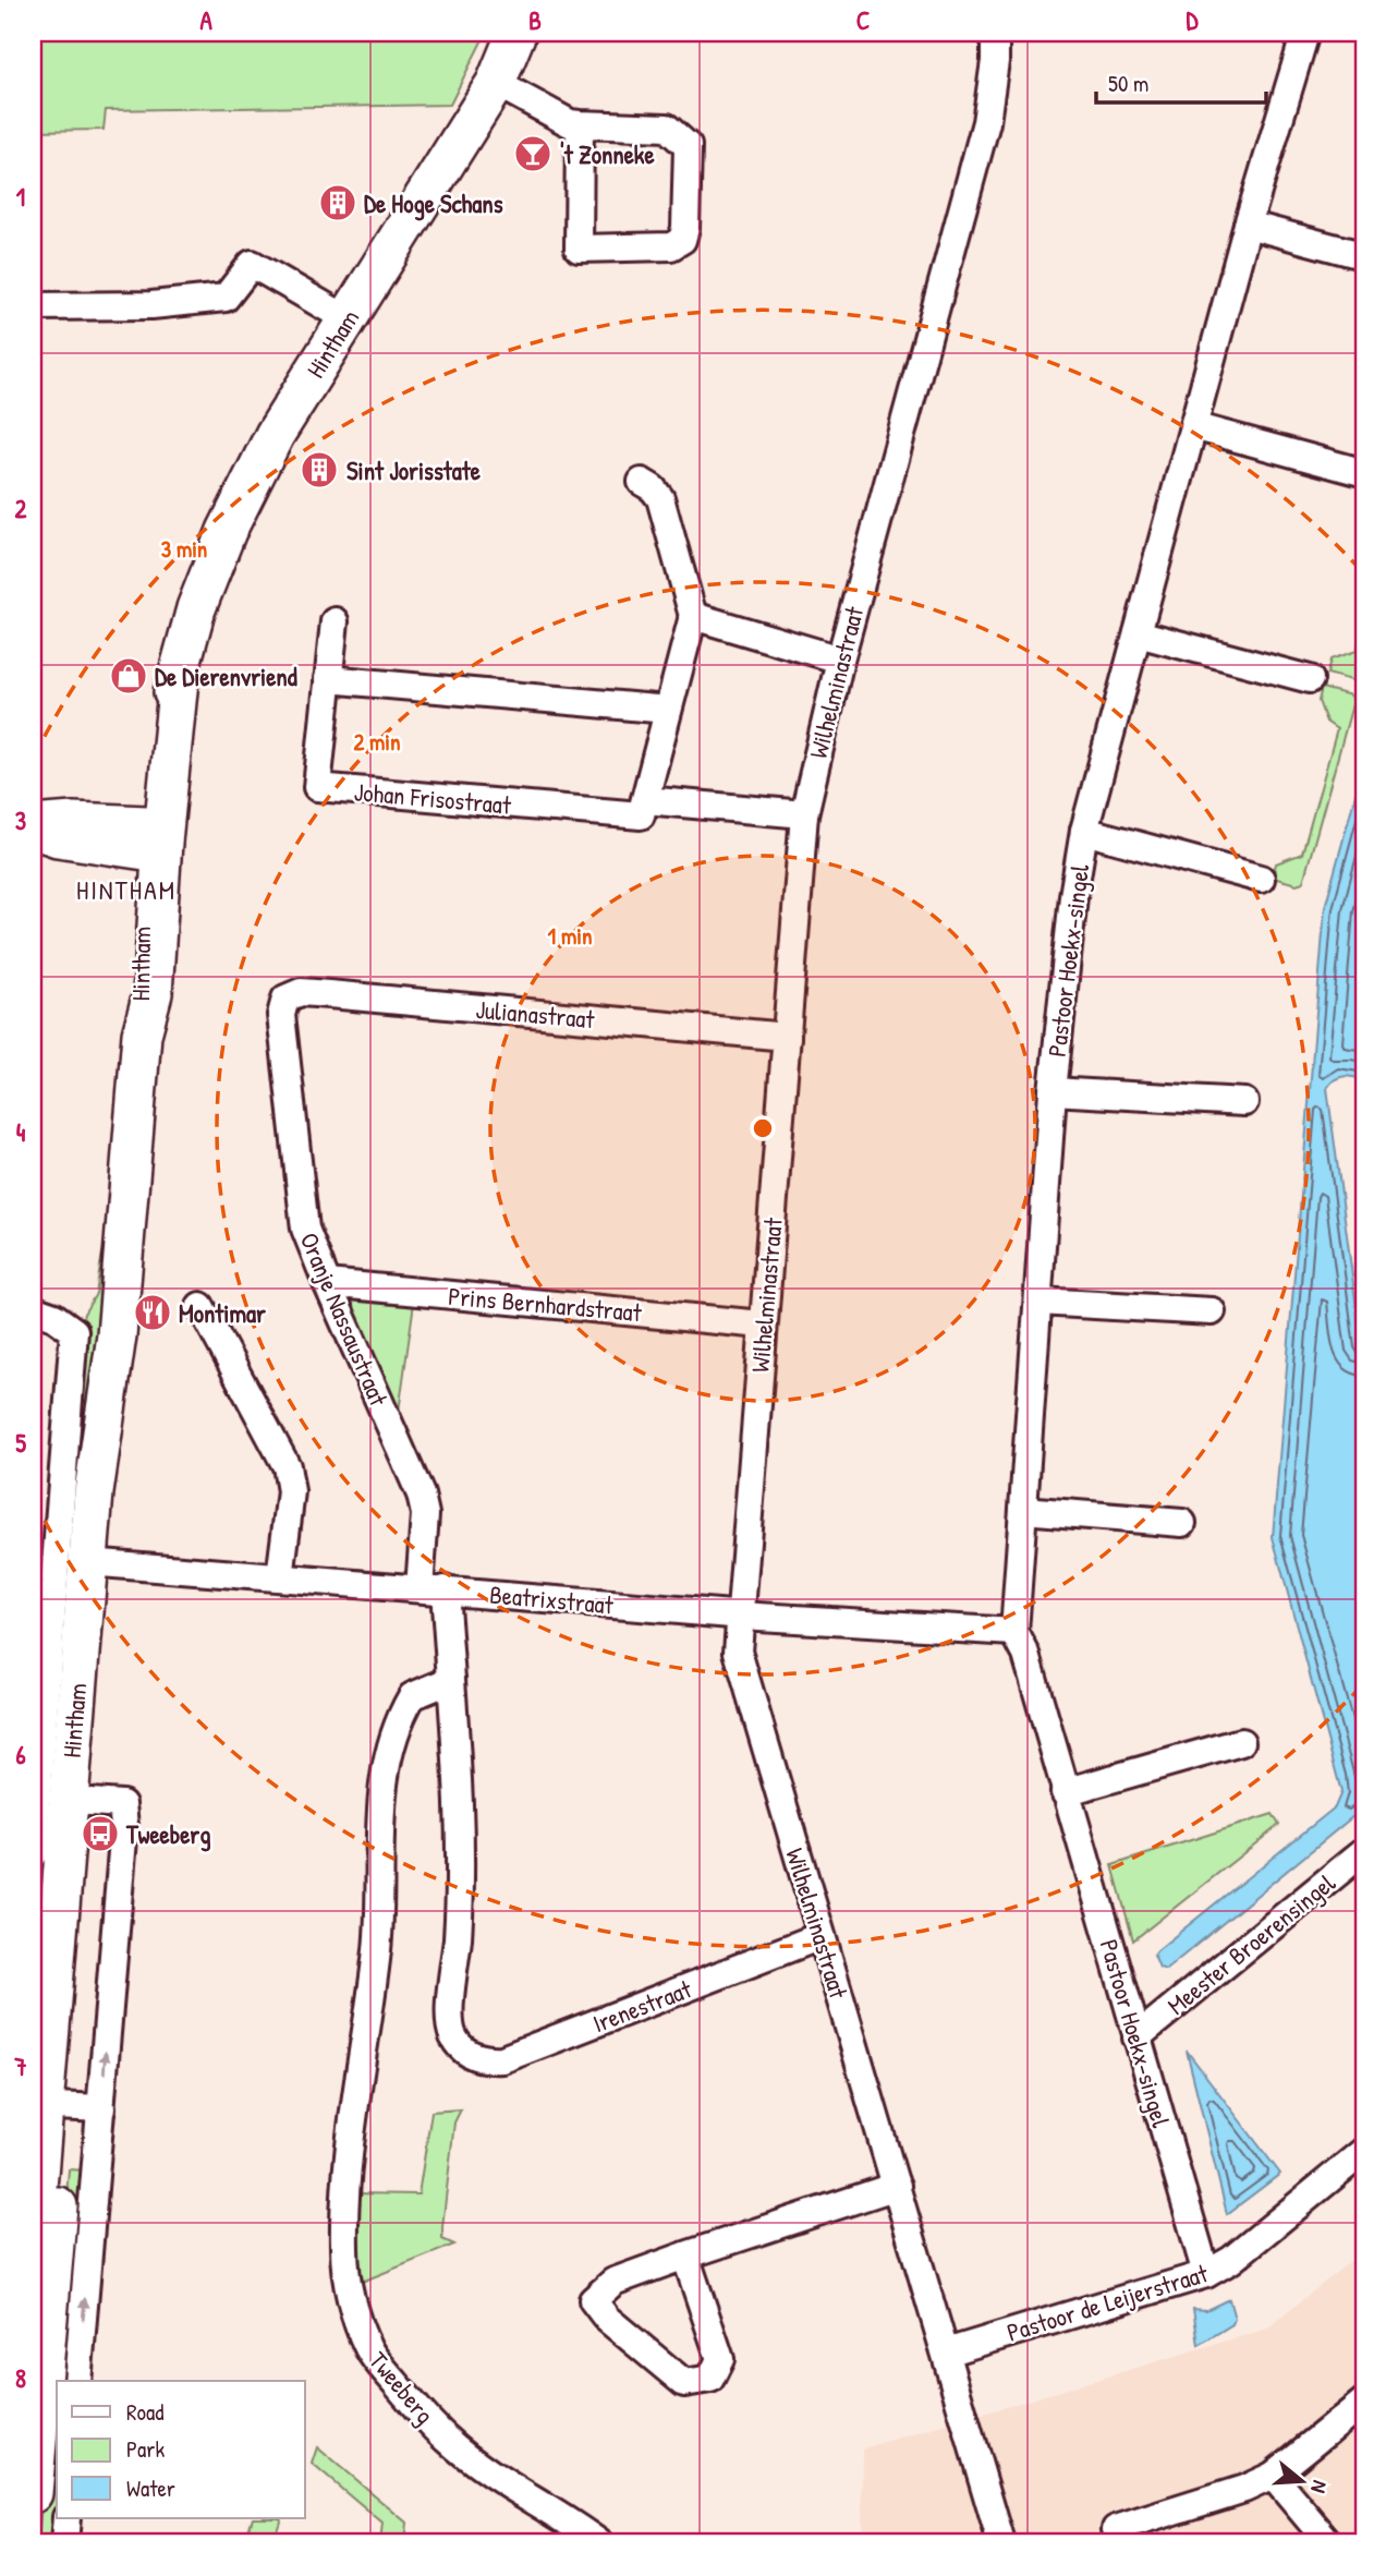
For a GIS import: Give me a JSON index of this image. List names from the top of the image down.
{
  "streets": {
    "street": [
      "Hintham",
      "Wilhelminastraat",
      "Johan Frisostraat",
      "Pastoor Hoekx-singel",
      "Julianastraat",
      "Prins Bernhardstraat",
      "Oranje Nassaustraat",
      "Beatrixstraat",
      "Meester Broerensingel",
      "Irenestraat",
      "Pastoor de Leijerstraat",
      "Tweeberg"
    ]
  },
  "crossings": [
    ["Hintham", "Beatrixstraat"],
    ["Wilhelminastraat", "Julianastraat"],
    ["Wilhelminastraat", "Prins Bernhardstraat"],
    ["Wilhelminastraat", "Beatrixstraat"],
    ["Wilhelminastraat", "Irenestraat"],
    ["Wilhelminastraat", "Pastoor de Leijerstraat"],
    ["Pastoor Hoekx-singel", "Beatrixstraat"],
    ["Pastoor Hoekx-singel", "Meester Broerensingel"],
    ["Pastoor Hoekx-singel", "Pastoor de Leijerstraat"],
    ["Julianastraat", "Oranje Nassaustraat"],
    ["Prins Bernhardstraat", "Oranje Nassaustraat"],
    ["Oranje Nassaustraat", "Beatrixstraat"],
    ["Oranje Nassaustraat", "Irenestraat"],
    ["Oranje Nassaustraat", "Tweeberg"]
  ],
  "districts": ["HINTHAM"],
  "places": {
    "bar": ["'t Zonneke"],
    "building": ["De Hoge Schans", "Sint Jorisstate"],
    "shop": ["De Dierenvriend"],
    "restaurant": ["Montimar"],
    "bus stop": ["Tweeberg"]
  },
  "legend": ["Road", "Park", "Water"],
  "scale_bar": "50 m",
  "north": "right",
  "grid": {
    "columns": [
      "A",
      "B",
      "C",
      "D"
    ],
    "rows": [
      "1",
      "2",
      "3",
      "4",
      "5",
      "6",
      "7",
      "8"
    ]
  },
  "rings": ["3 min", "2 min", "1 min"]
}
